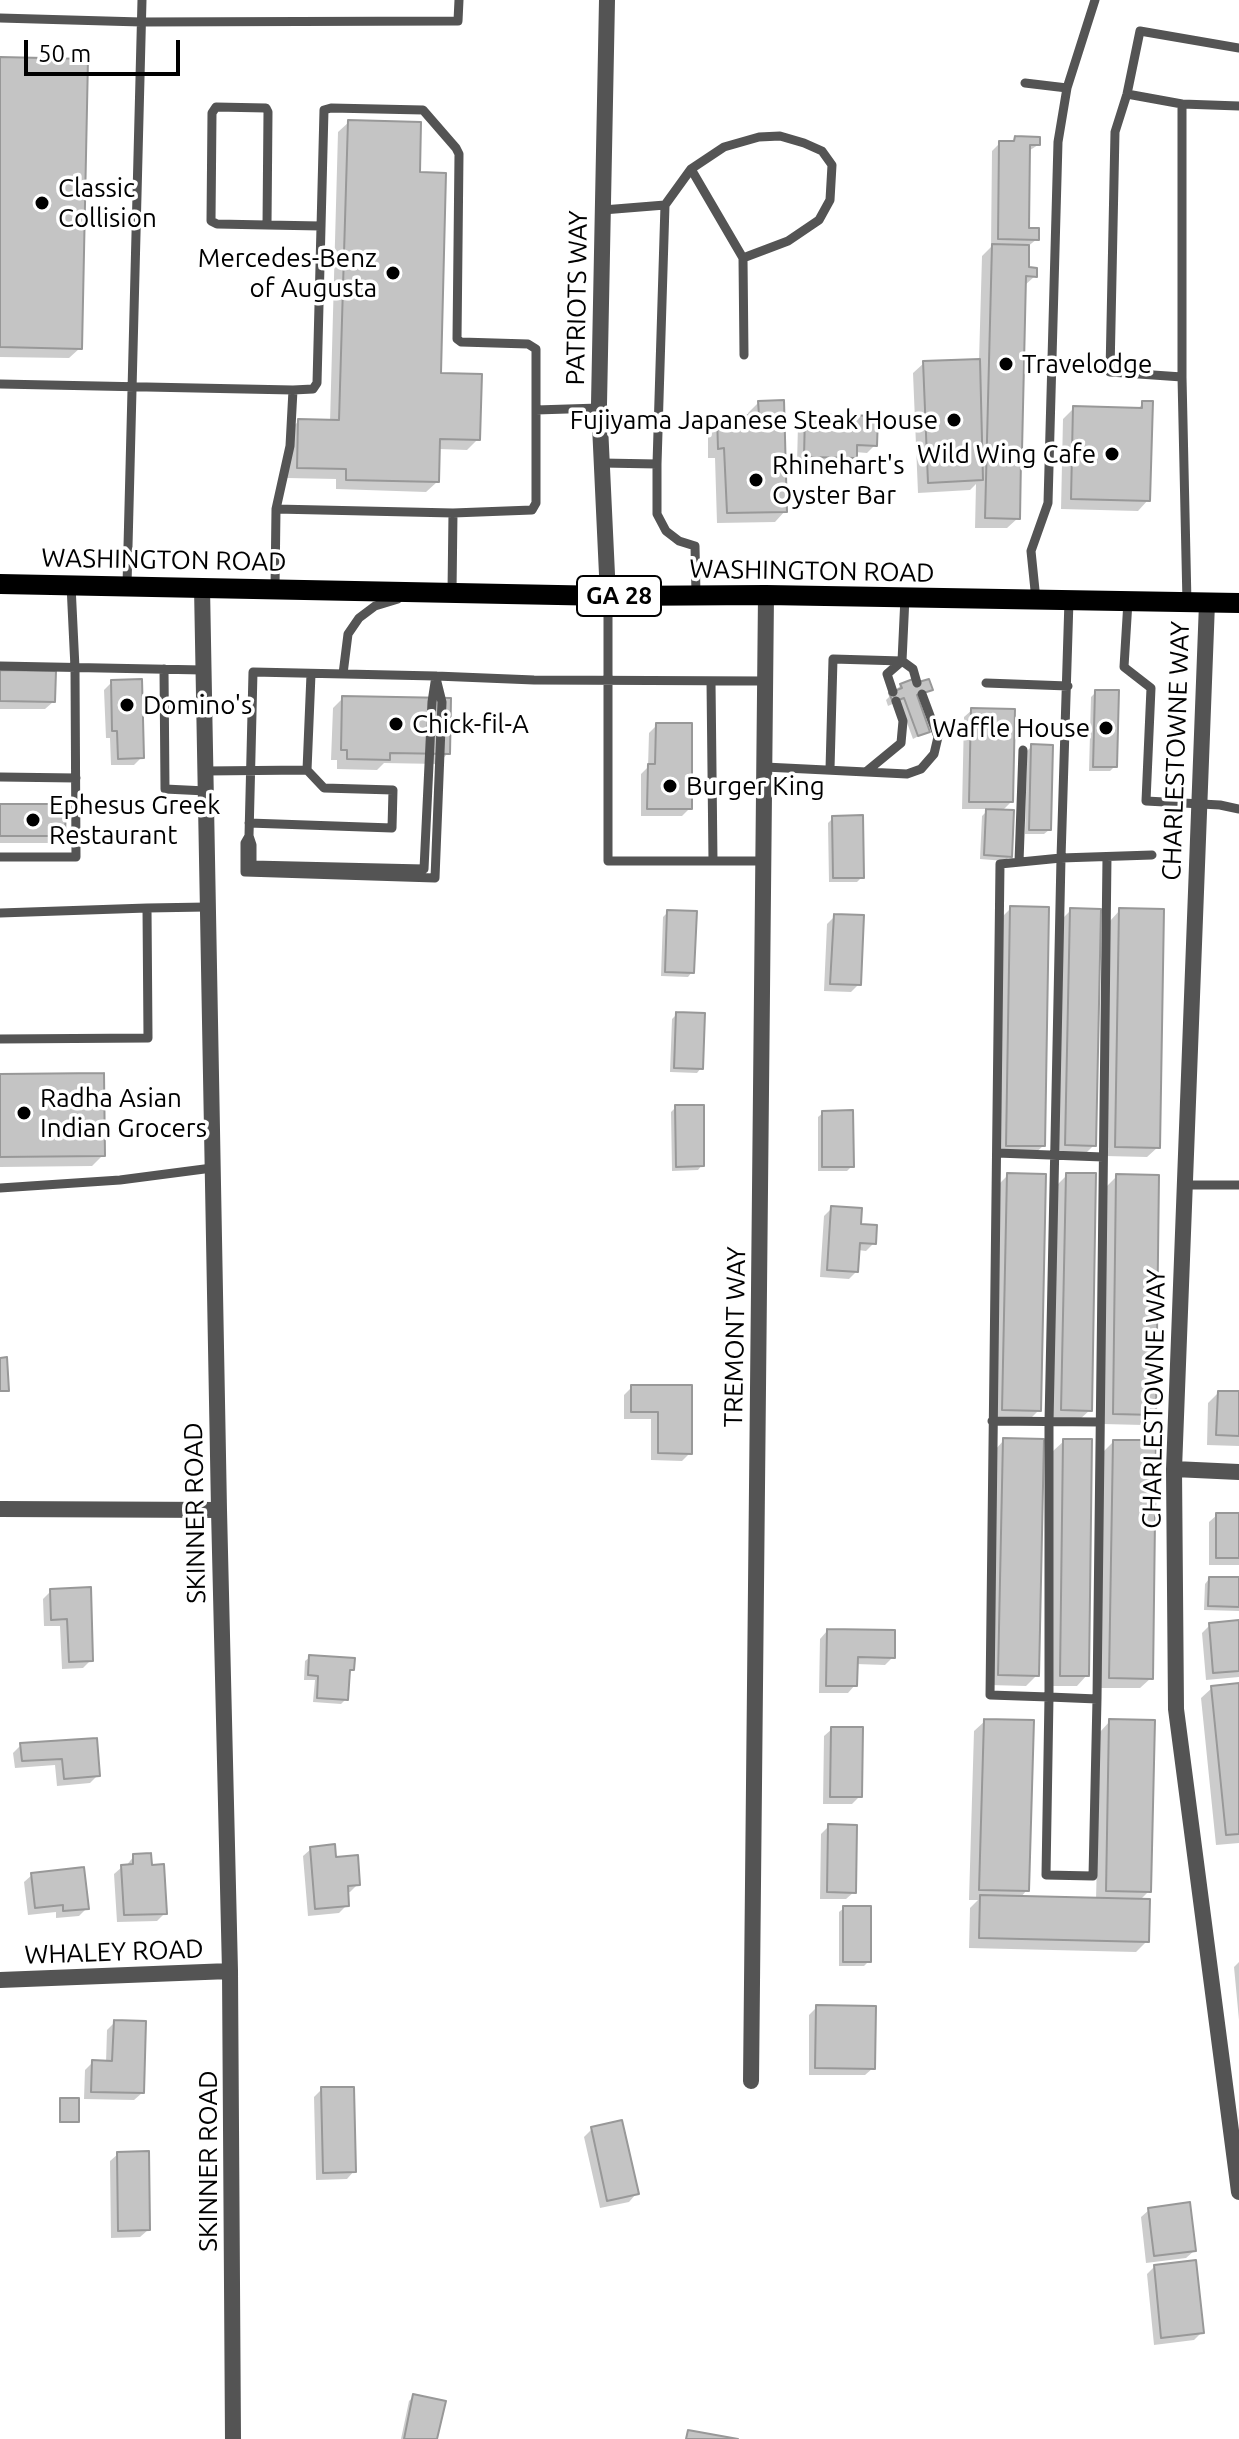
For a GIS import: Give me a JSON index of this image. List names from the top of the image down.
{
  "streets": {
    "main road": ["WASHINGTON ROAD", "GA 28"],
    "street": [
      "PATRIOTS WAY",
      "CHARLESTOWNE WAY",
      "TREMONT WAY",
      "SKINNER ROAD",
      "WHALEY ROAD"
    ]
  },
  "crossings": [
    ["PATRIOTS WAY", "WASHINGTON ROAD"],
    ["WASHINGTON ROAD", "CHARLESTOWNE WAY"],
    ["WASHINGTON ROAD", "TREMONT WAY"],
    ["WASHINGTON ROAD", "SKINNER ROAD"],
    ["SKINNER ROAD", "WHALEY ROAD"]
  ],
  "places": [
    "Classic Collision",
    "Mercedes-Benz of Augusta",
    "Travelodge",
    "Fujiyama Japanese Steak House",
    "Wild Wing Cafe",
    "Rhinehart's Oyster Bar",
    "Domino's",
    "Chick-fil-A",
    "Waffle House",
    "Burger King",
    "Ephesus Greek Restaurant",
    "Radha Asian Indian Grocers"
  ],
  "scale_bar": "50 m"
}
